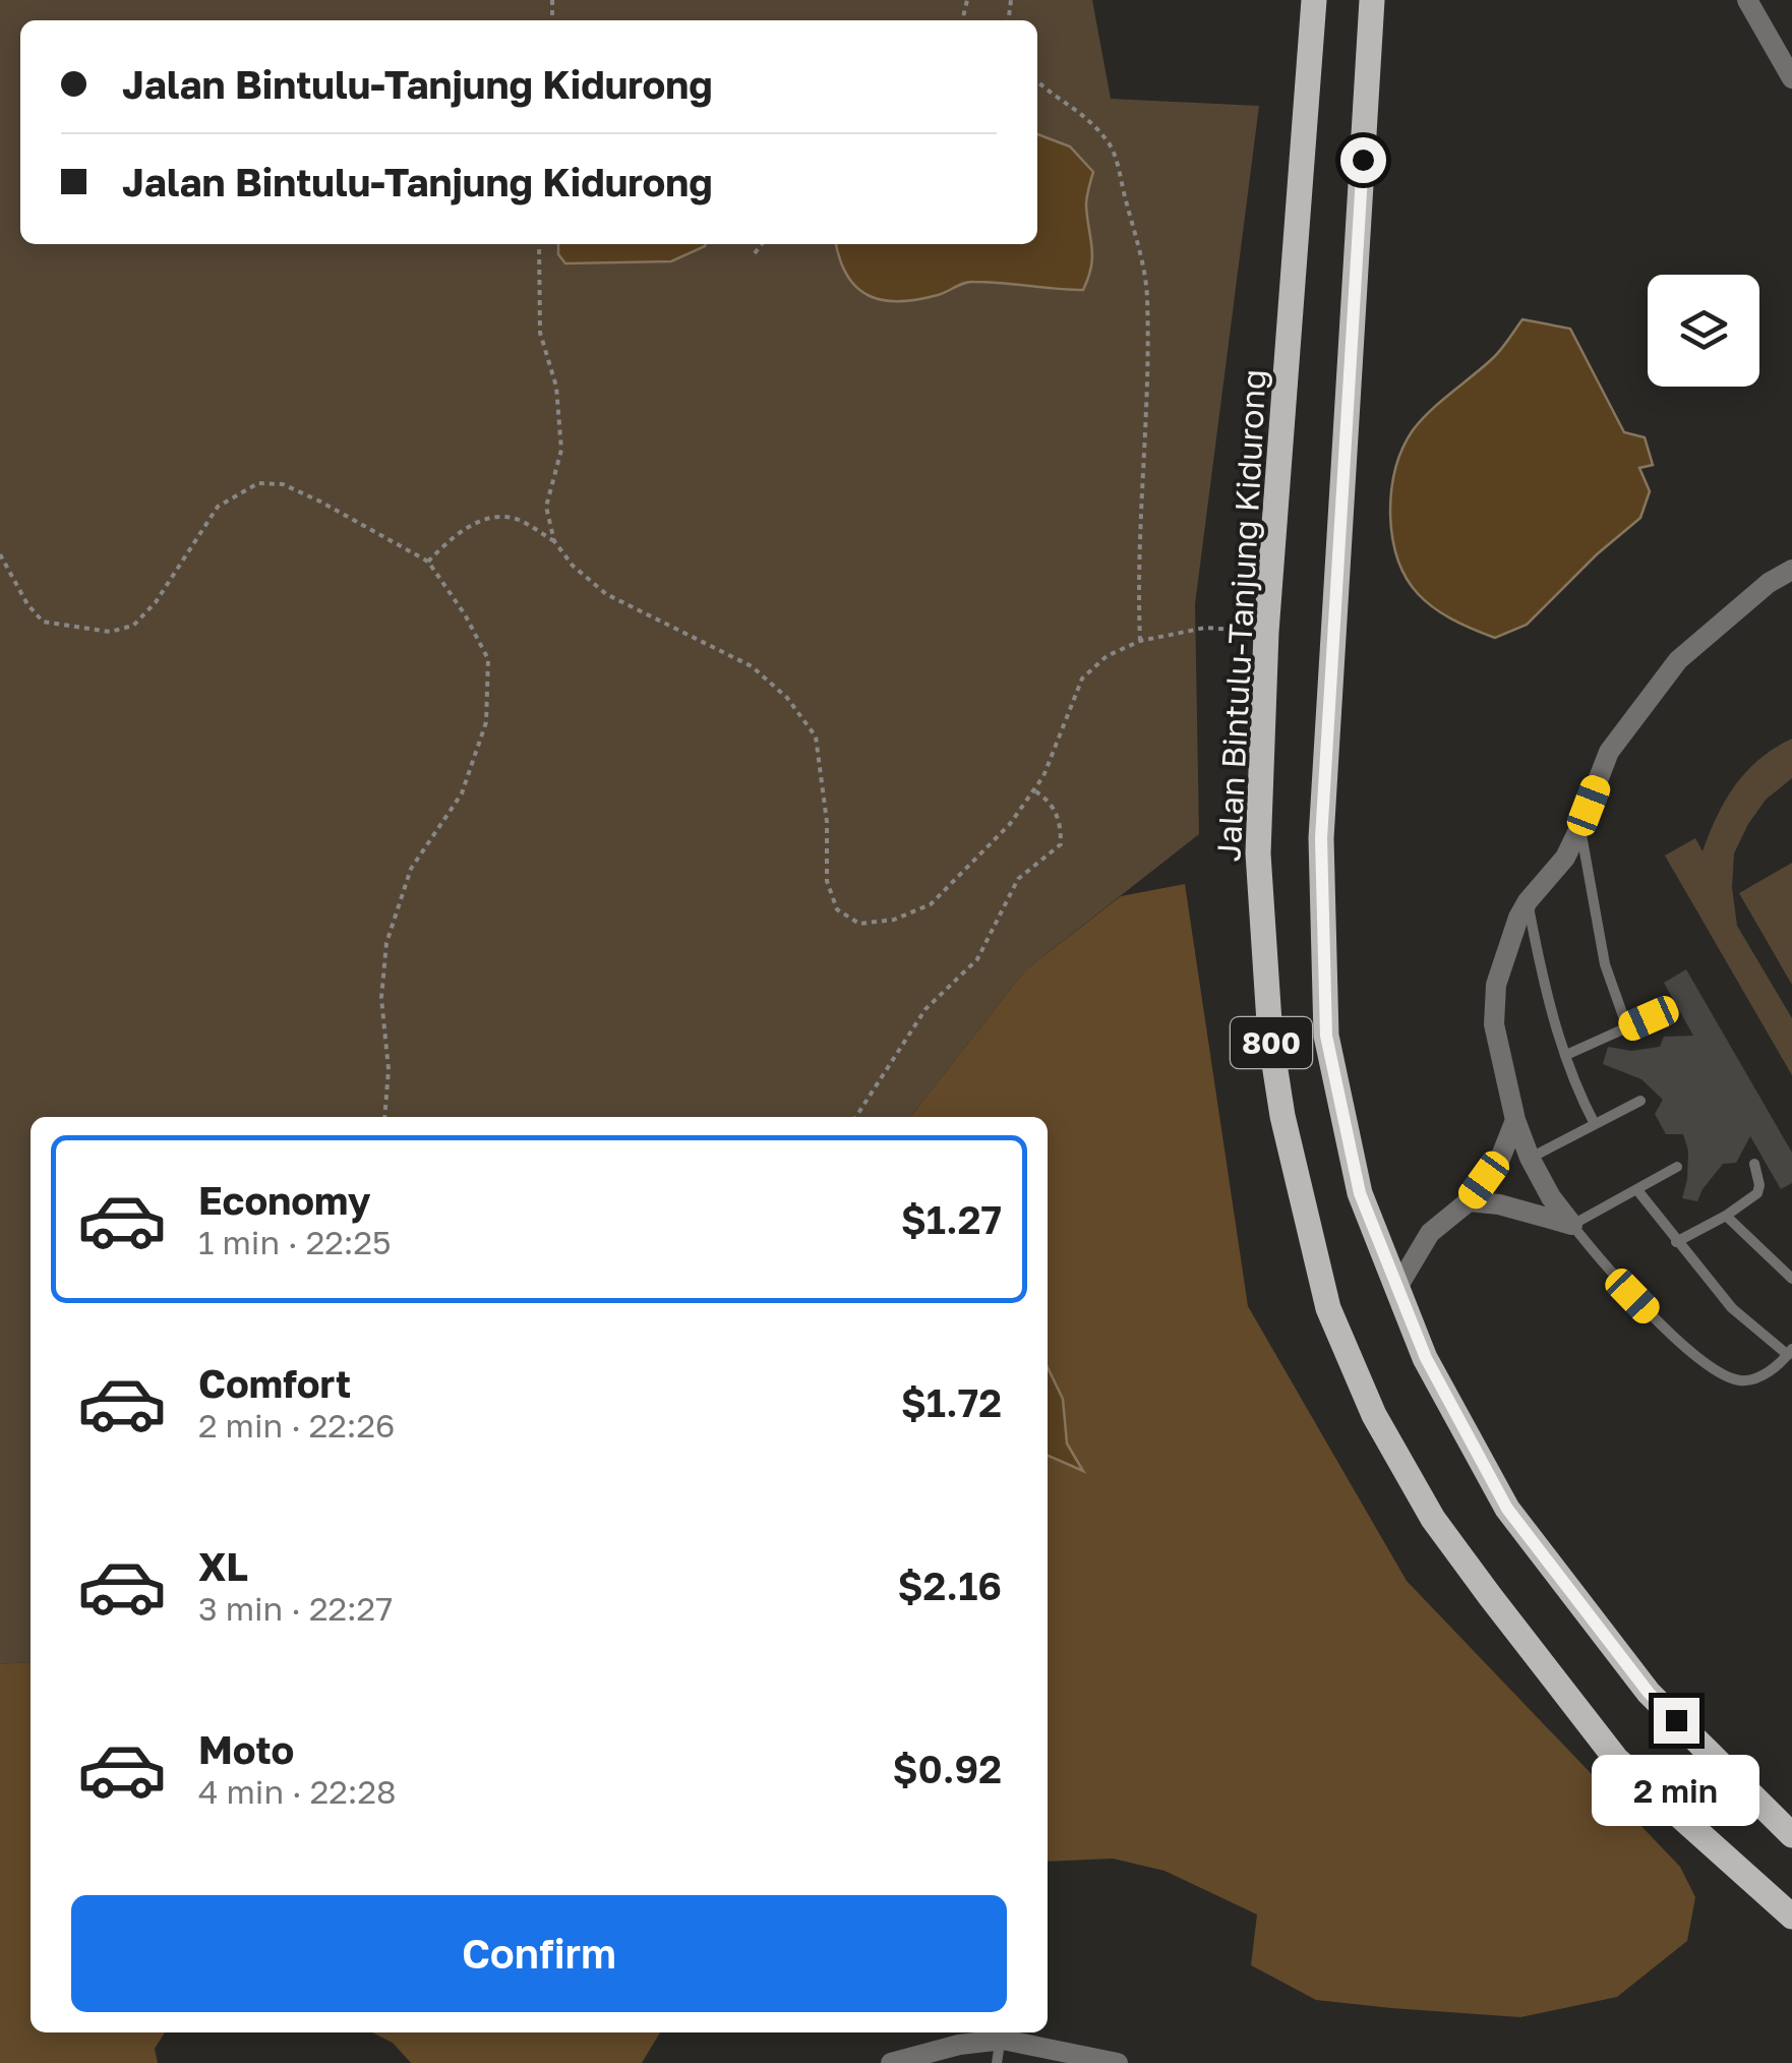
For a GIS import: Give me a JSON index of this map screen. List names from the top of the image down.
{
  "streets": {
    "main road": ["Jalan Bintulu-Tanjung Kidurong", "800"]
  },
  "page": {
    "banner": ["Jalan Bintulu-Tanjung Kidurong", "Jalan Bintulu-Tanjung Kidurong"],
    "list": [
      {
        "name": "Economy",
        "note": "1 min · 22:25",
        "value": "$1.27"
      },
      {
        "name": "Comfort",
        "note": "2 min · 22:26",
        "value": "$1.72"
      },
      {
        "name": "XL",
        "note": "3 min · 22:27",
        "value": "$2.16"
      },
      {
        "name": "Moto",
        "note": "4 min · 22:28",
        "value": "$0.92"
      }
    ],
    "bubble": "2 min",
    "buttons": "Confirm"
  }
}
